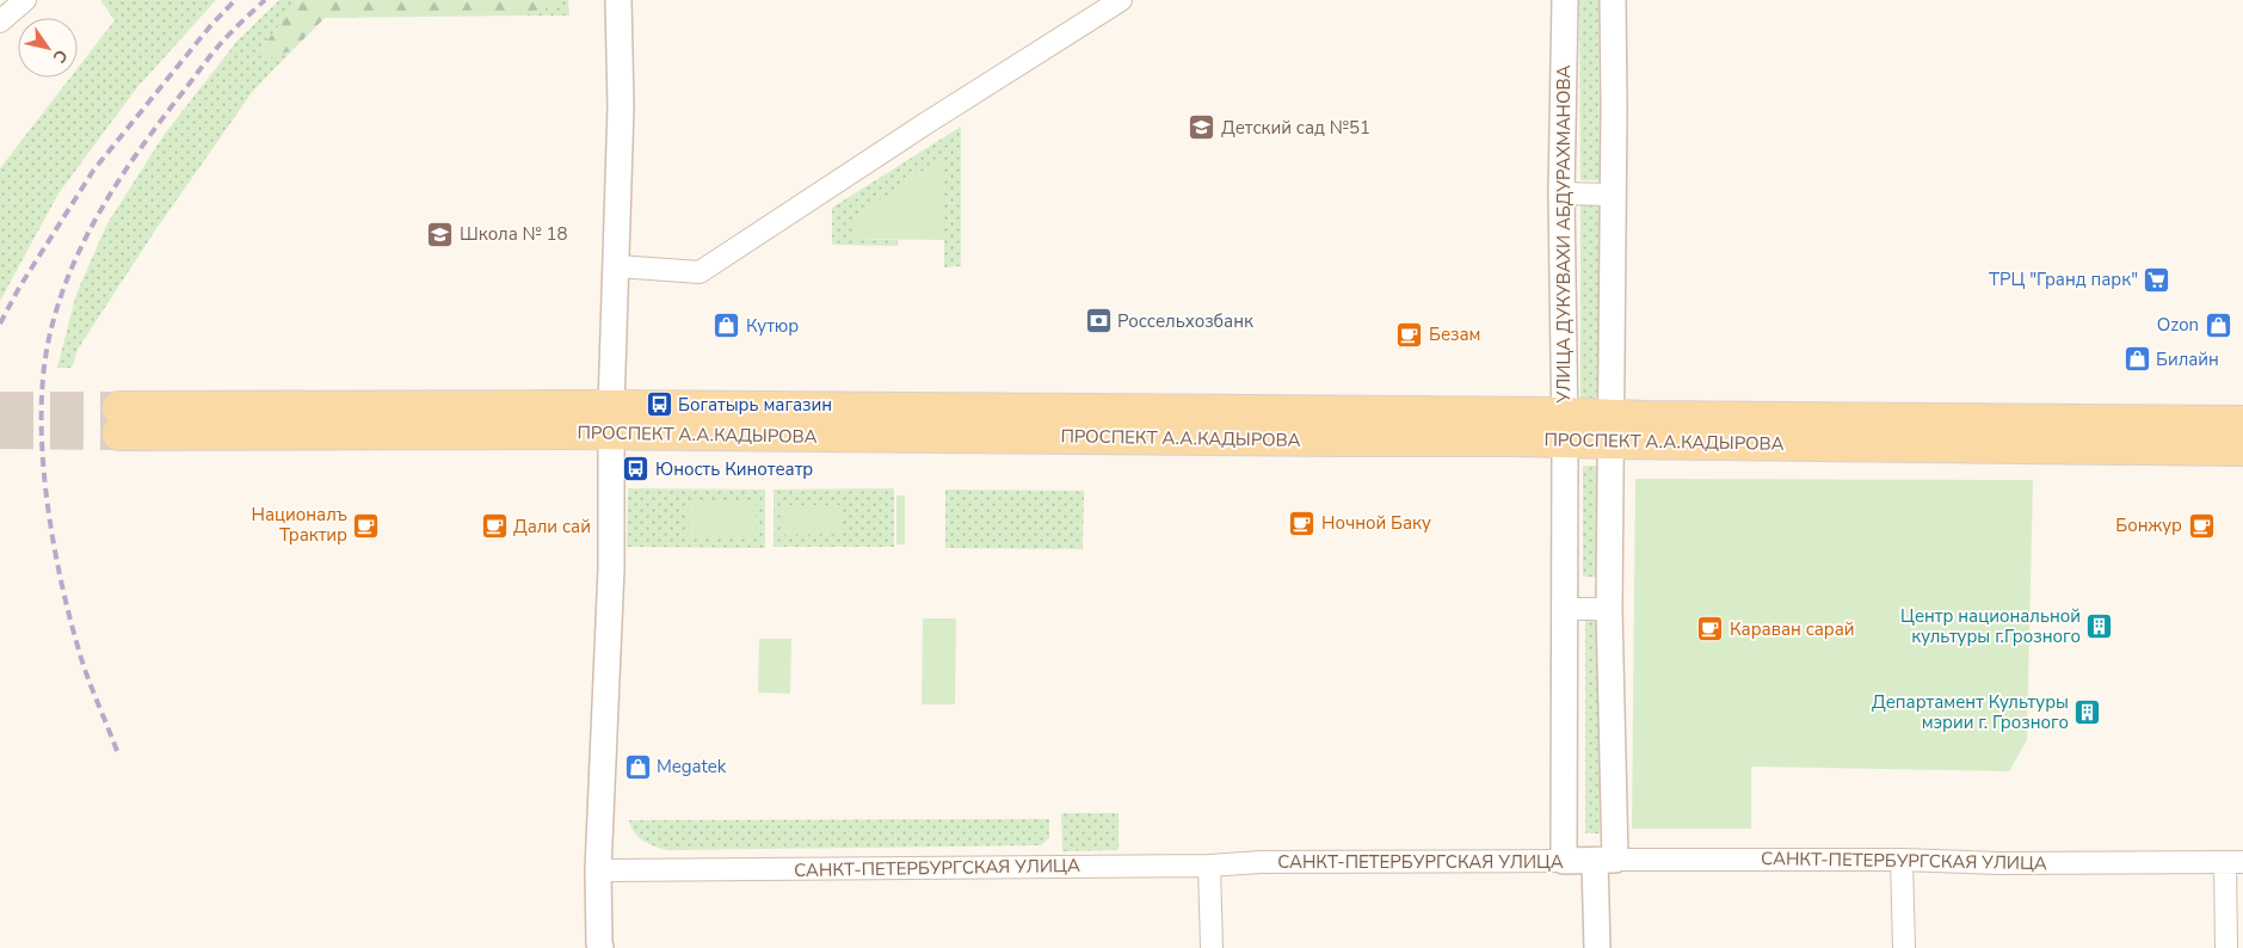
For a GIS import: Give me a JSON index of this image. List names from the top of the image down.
{
  "streets": {
    "main road": ["ПРОСПЕКТ А.А.КАДЫРОВА"],
    "street": ["УЛИЦА ДУКУВАХИ АБДУРАХМАНОВА", "САНКТ-ПЕТЕРБУРГСКАЯ УЛИЦА"]
  },
  "crossings": [
    ["УЛИЦА ДУКУВАХИ АБДУРАХМАНОВА", "ПРОСПЕКТ А.А.КАДЫРОВА"],
    ["УЛИЦА ДУКУВАХИ АБДУРАХМАНОВА", "САНКТ-ПЕТЕРБУРГСКАЯ УЛИЦА"]
  ],
  "places": {
    "school or university": ["Детский сад №51", "Школа № 18"],
    "supermarket": ["ТРЦ \"Гранд парк\""],
    "bank": ["Россельхозбанк"],
    "shop": [
      "Ozon",
      "Кутюр",
      "Билайн",
      "Megatek"
    ],
    "cafe": [
      "Безам",
      "Ночной Баку",
      "Националъ Трактир",
      "Бонжур",
      "Дали сай",
      "Караван сарай"
    ],
    "bus stop": ["Богатырь магазин", "Юность Кинотеатр"],
    "building": ["Центр национальной культуры г.Грозного", "Департамент Культуры мэрии г. Грозного"]
  },
  "north": "bottom right"
}
